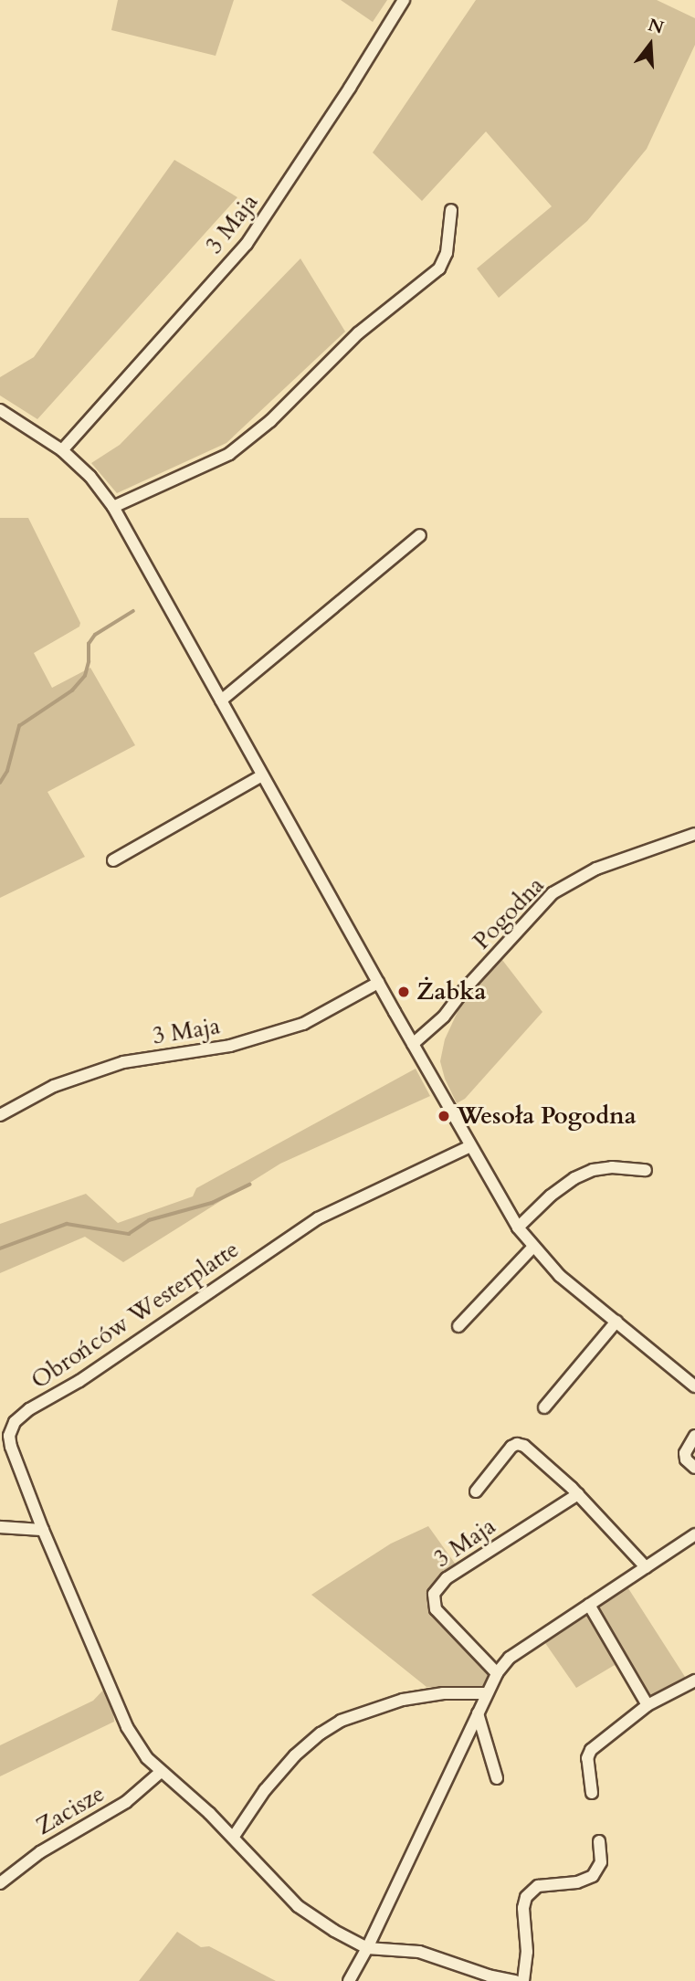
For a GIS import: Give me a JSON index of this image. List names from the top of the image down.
{
  "streets": {
    "street": [
      "3 Maja",
      "Pogodna",
      "Obrońców Westerplatte",
      "Zacisze"
    ]
  },
  "crossings": [
    ["Obrońców Westerplatte", "Zacisze"]
  ],
  "places": ["Żabka", "Wesoła Pogodna"],
  "north": "top"
}
